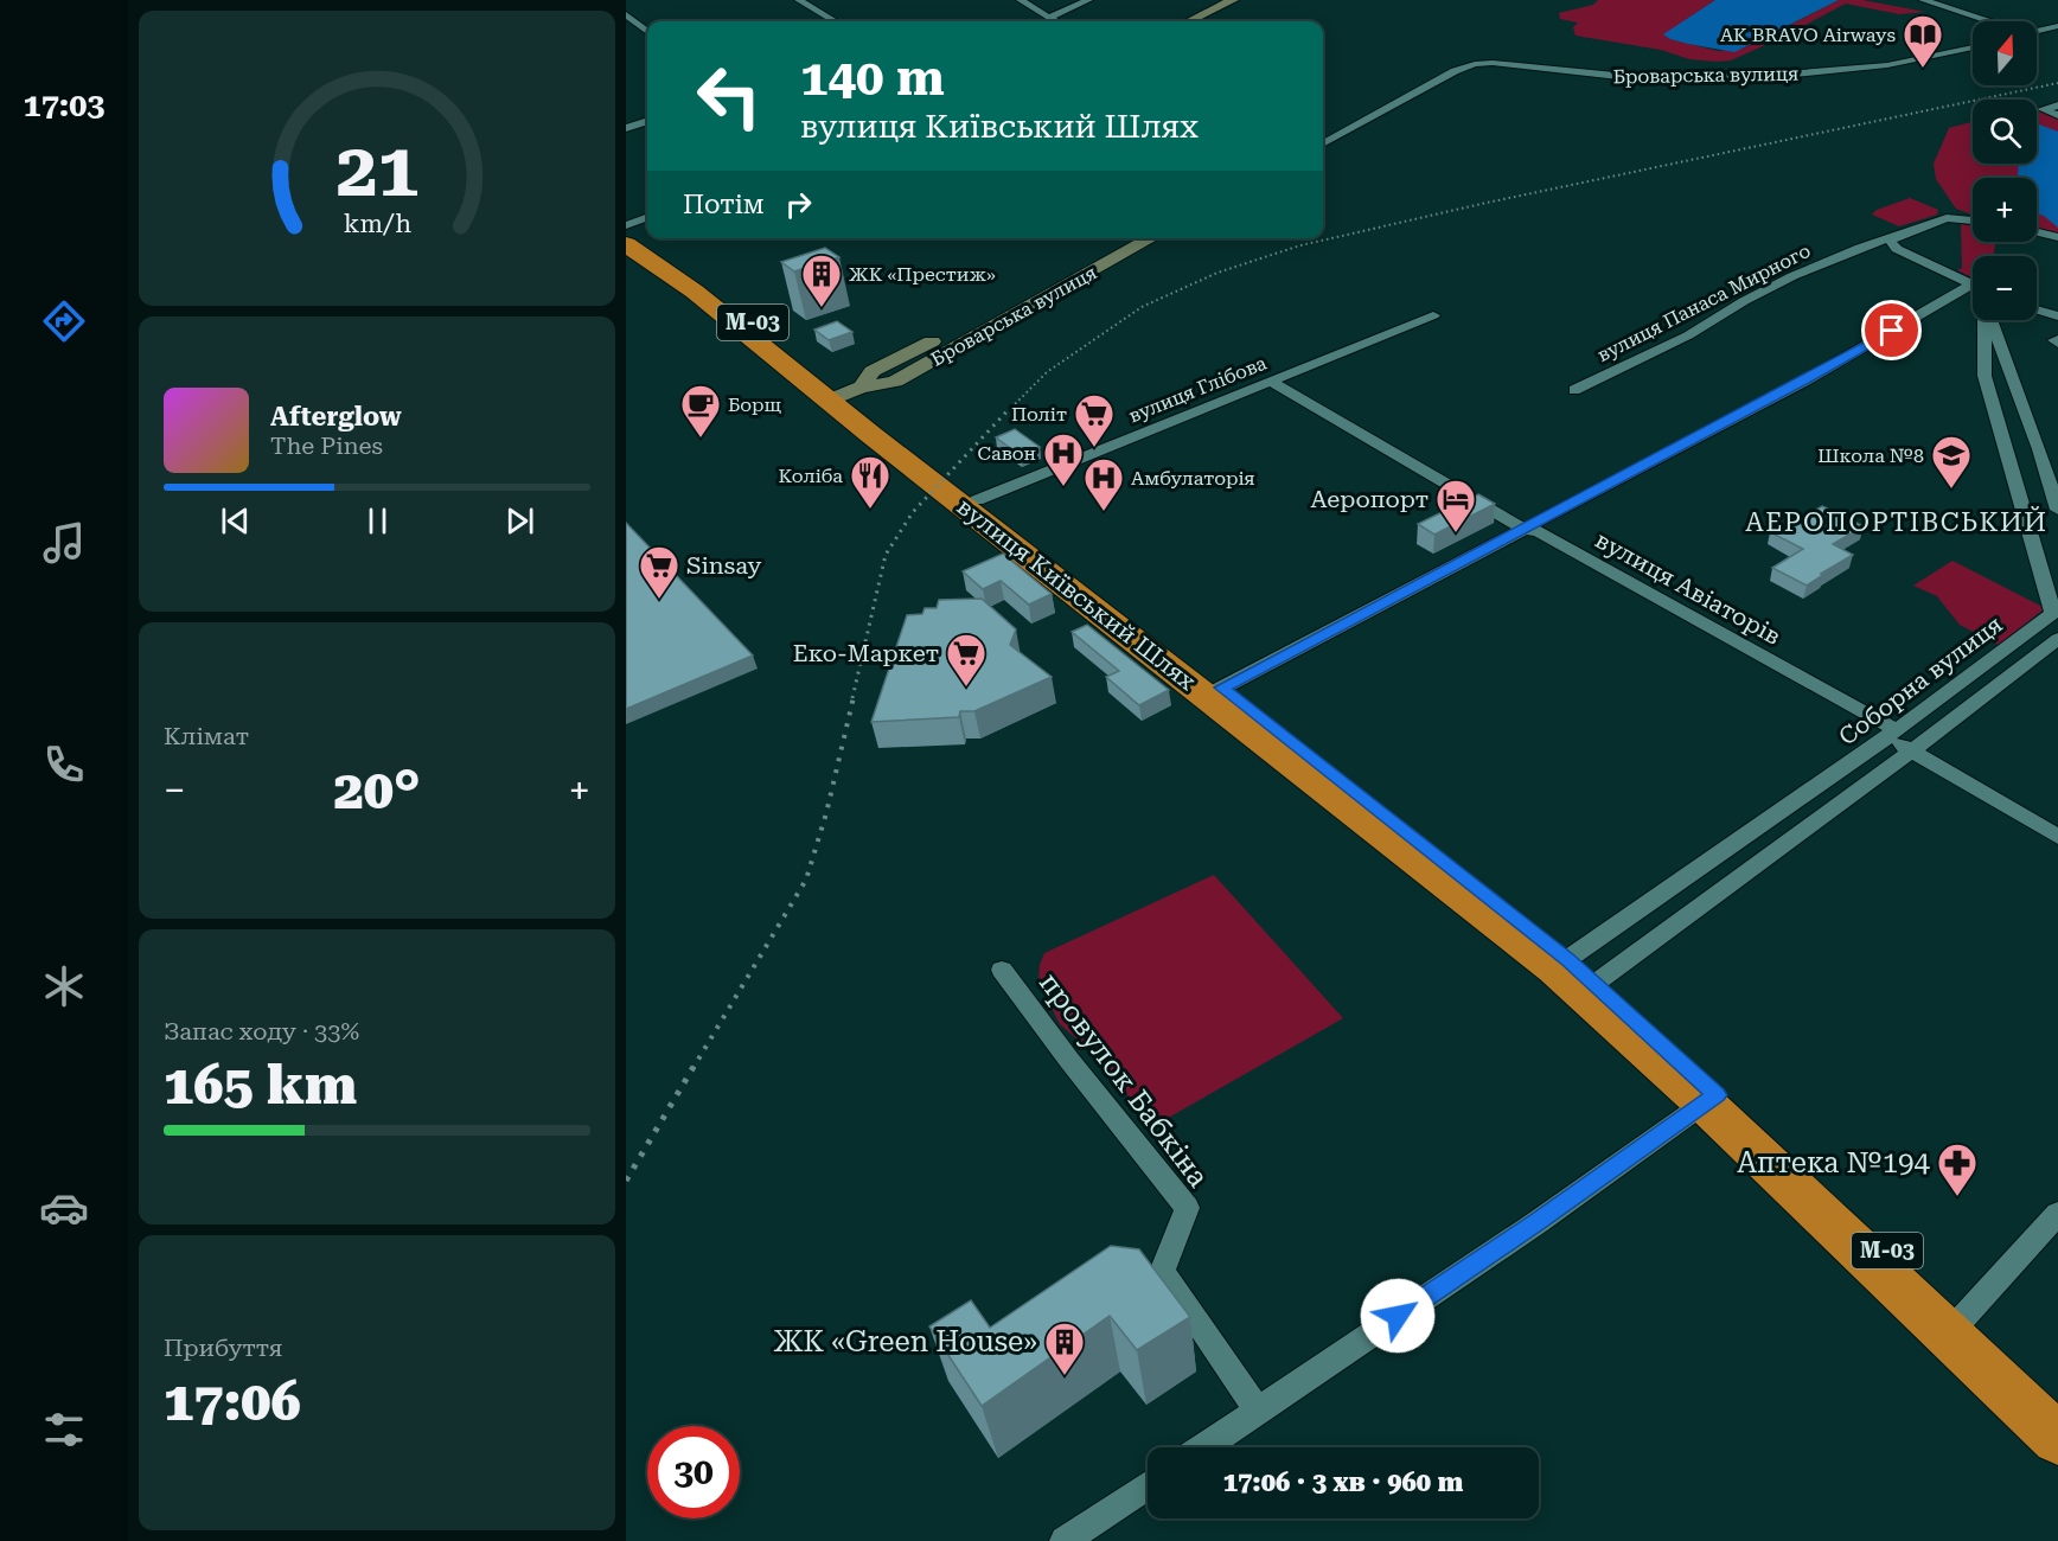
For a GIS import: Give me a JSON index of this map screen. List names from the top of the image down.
{
  "streets": {
    "highway": ["М-03", "вулиця Київський Шлях"],
    "street": [
      "Броварська вулиця",
      "вулиця Панаса Мирного",
      "вулиця Глібова",
      "вулиця Авіаторів",
      "Соборна вулиця",
      "провулок Бабкіна"
    ]
  },
  "crossings": [
    ["Броварська вулиця", "вулиця Київський Шлях"],
    ["вулиця Глібова", "вулиця Авіаторів"],
    ["вулиця Глібова", "вулиця Київський Шлях"],
    ["вулиця Авіаторів", "Соборна вулиця"],
    ["вулиця Київський Шлях", "Соборна вулиця"]
  ],
  "districts": ["АЕРОПОРТІВСЬКИЙ"],
  "places": {
    "library": ["АК BRAVO Airways"],
    "building": ["ЖК «Престиж»", "ЖК «Green House»"],
    "cafe": ["Борщ"],
    "supermarket": ["Політ", "Sinsay", "Еко-Маркет"],
    "hospital": ["Савон", "Амбулаторія"],
    "school or university": ["Школа №8"],
    "restaurant": ["Коліба"],
    "hotel": ["Аеропорт"],
    "pharmacy": ["Аптека №194"]
  },
  "north": "top",
  "page": {
    "tabs": "17:03",
    "map_buttons": ["+", "−"],
    "turn": ["140 m", "вулиця Київський Шлях"],
    "then": "Потім",
    "song": ["Afterglow", "The Pines"],
    "tile": [
      "Клімат",
      ["Запас ходу · 33%", "165 km"],
      ["Прибуття", "17:06"]
    ],
    "heat": ["−", "20°", "+"],
    "limit": "30",
    "trip": "17:06 · 3 хв · 960 m",
    "gauge": ["21", "km/h"]
  }
}
